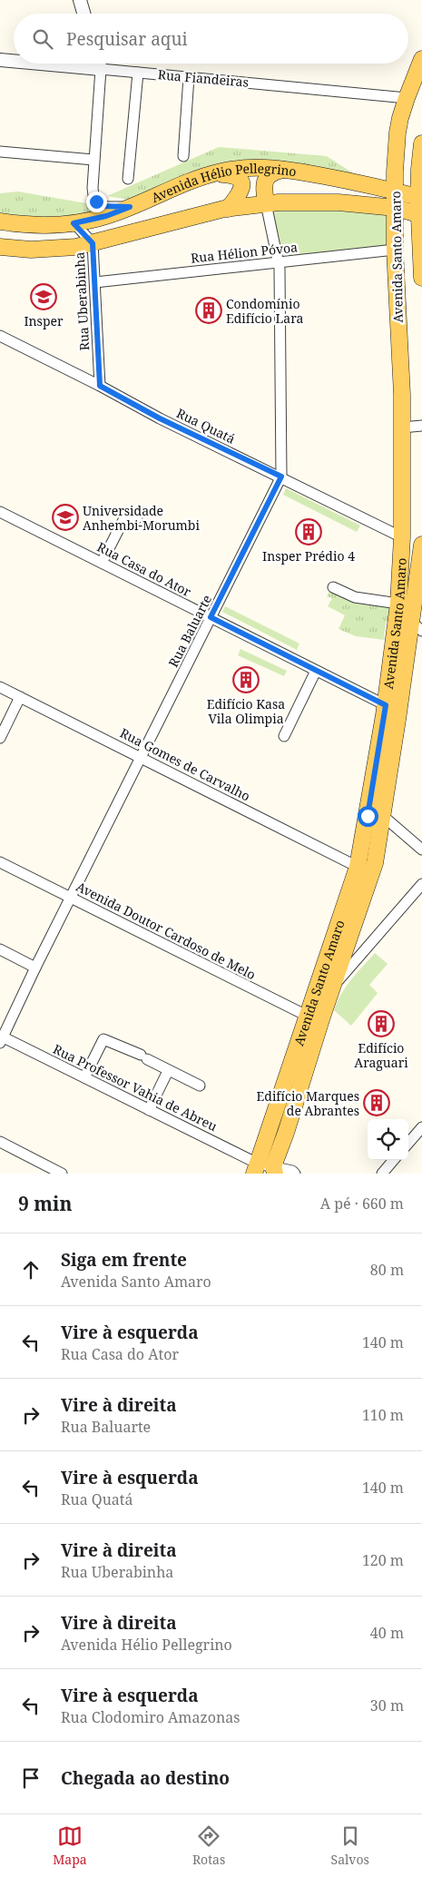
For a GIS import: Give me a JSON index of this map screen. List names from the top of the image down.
{
  "streets": {
    "main road": ["Avenida Hélio Pellegrino", "Avenida Santo Amaro"],
    "street": [
      "Rua Fiandeiras",
      "Rua Hélion Póvoa",
      "Rua Uberabinha",
      "Rua Quatá",
      "Rua Casa do Ator",
      "Rua Baluarte",
      "Rua Gomes de Carvalho",
      "Avenida Doutor Cardoso de Melo",
      "Rua Professor Vahia de Abreu"
    ]
  },
  "crossings": [
    ["Rua Fiandeiras", "Avenida Santo Amaro"],
    ["Avenida Hélio Pellegrino", "Avenida Santo Amaro"],
    ["Avenida Hélio Pellegrino", "Rua Uberabinha"],
    ["Avenida Hélio Pellegrino", "Rua Baluarte"],
    ["Rua Hélion Póvoa", "Avenida Santo Amaro"],
    ["Rua Hélion Póvoa", "Rua Uberabinha"],
    ["Rua Hélion Póvoa", "Rua Baluarte"],
    ["Avenida Santo Amaro", "Rua Quatá"],
    ["Avenida Santo Amaro", "Rua Casa do Ator"],
    ["Avenida Santo Amaro", "Rua Gomes de Carvalho"],
    ["Avenida Santo Amaro", "Avenida Doutor Cardoso de Melo"],
    ["Avenida Santo Amaro", "Rua Professor Vahia de Abreu"],
    ["Rua Uberabinha", "Rua Quatá"],
    ["Rua Quatá", "Rua Baluarte"],
    ["Rua Casa do Ator", "Rua Baluarte"],
    ["Rua Baluarte", "Rua Gomes de Carvalho"],
    ["Rua Baluarte", "Avenida Doutor Cardoso de Melo"],
    ["Rua Baluarte", "Rua Professor Vahia de Abreu"]
  ],
  "places": {
    "school or university": ["Insper", "Universidade Anhembi-Morumbi"],
    "building": [
      "Condomínio Edifício Lara",
      "Insper Prédio 4",
      "Edifício Kasa Vila Olimpia",
      "Edifício Araguari",
      "Edifício Marques de Abrantes"
    ]
  },
  "page": {
    "search": "Pesquisar aqui",
    "heading": ["9 min", "A pé · 660 m"],
    "list": [
      ["Siga em frente", "Avenida Santo Amaro", "80 m"],
      ["Vire à esquerda", "Rua Casa do Ator", "140 m"],
      ["Vire à direita", "Rua Baluarte", "110 m"],
      ["Vire à esquerda", "Rua Quatá", "140 m"],
      ["Vire à direita", "Rua Uberabinha", "120 m"],
      ["Vire à direita", "Avenida Hélio Pellegrino", "40 m"],
      ["Vire à esquerda", "Rua Clodomiro Amazonas", "30 m"],
      "Chegada ao destino"
    ],
    "nav": ["Mapa", "Rotas", "Salvos"]
  }
}
